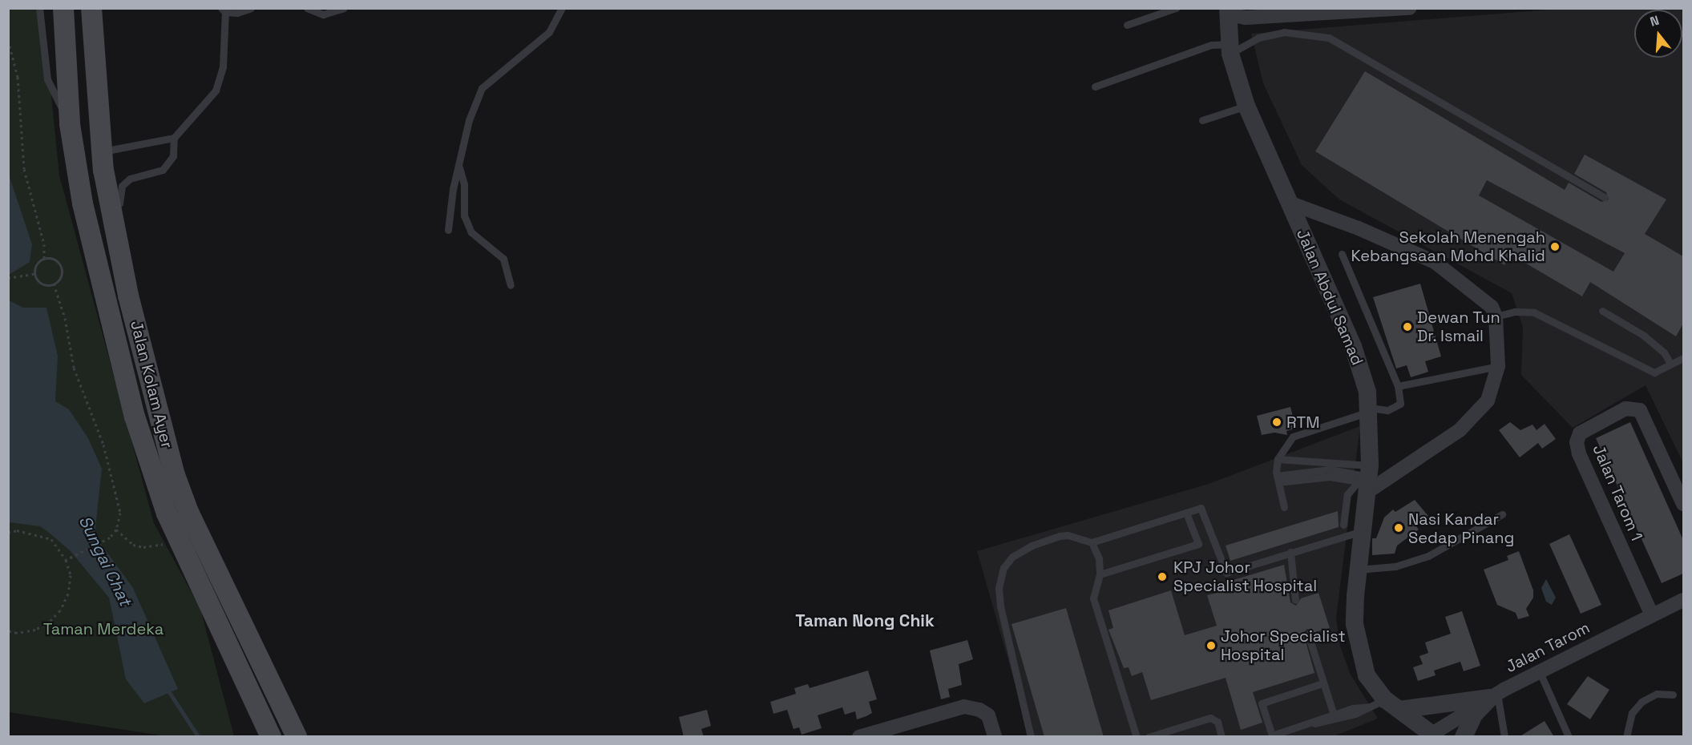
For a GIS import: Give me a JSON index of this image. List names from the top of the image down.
{
  "streets": {
    "main road": ["Jalan Kolam Ayer"],
    "street": ["Jalan Abdul Samad", "Jalan Tarom 1", "Jalan Tarom"]
  },
  "crossings": [
    ["Jalan Abdul Samad", "Jalan Tarom"],
    ["Jalan Tarom 1", "Jalan Tarom"]
  ],
  "districts": ["Taman Nong Chik"],
  "water": ["Sungai Chat"],
  "parks": ["Taman Merdeka"],
  "places": [
    "Sekolah Menengah Kebangsaan Mohd Khalid",
    "Dewan Tun Dr. Ismail",
    "RTM",
    "Nasi Kandar Sedap Pinang",
    "KPJ Johor Specialist Hospital",
    "Johor Specialist Hospital"
  ],
  "north": "top"
}
